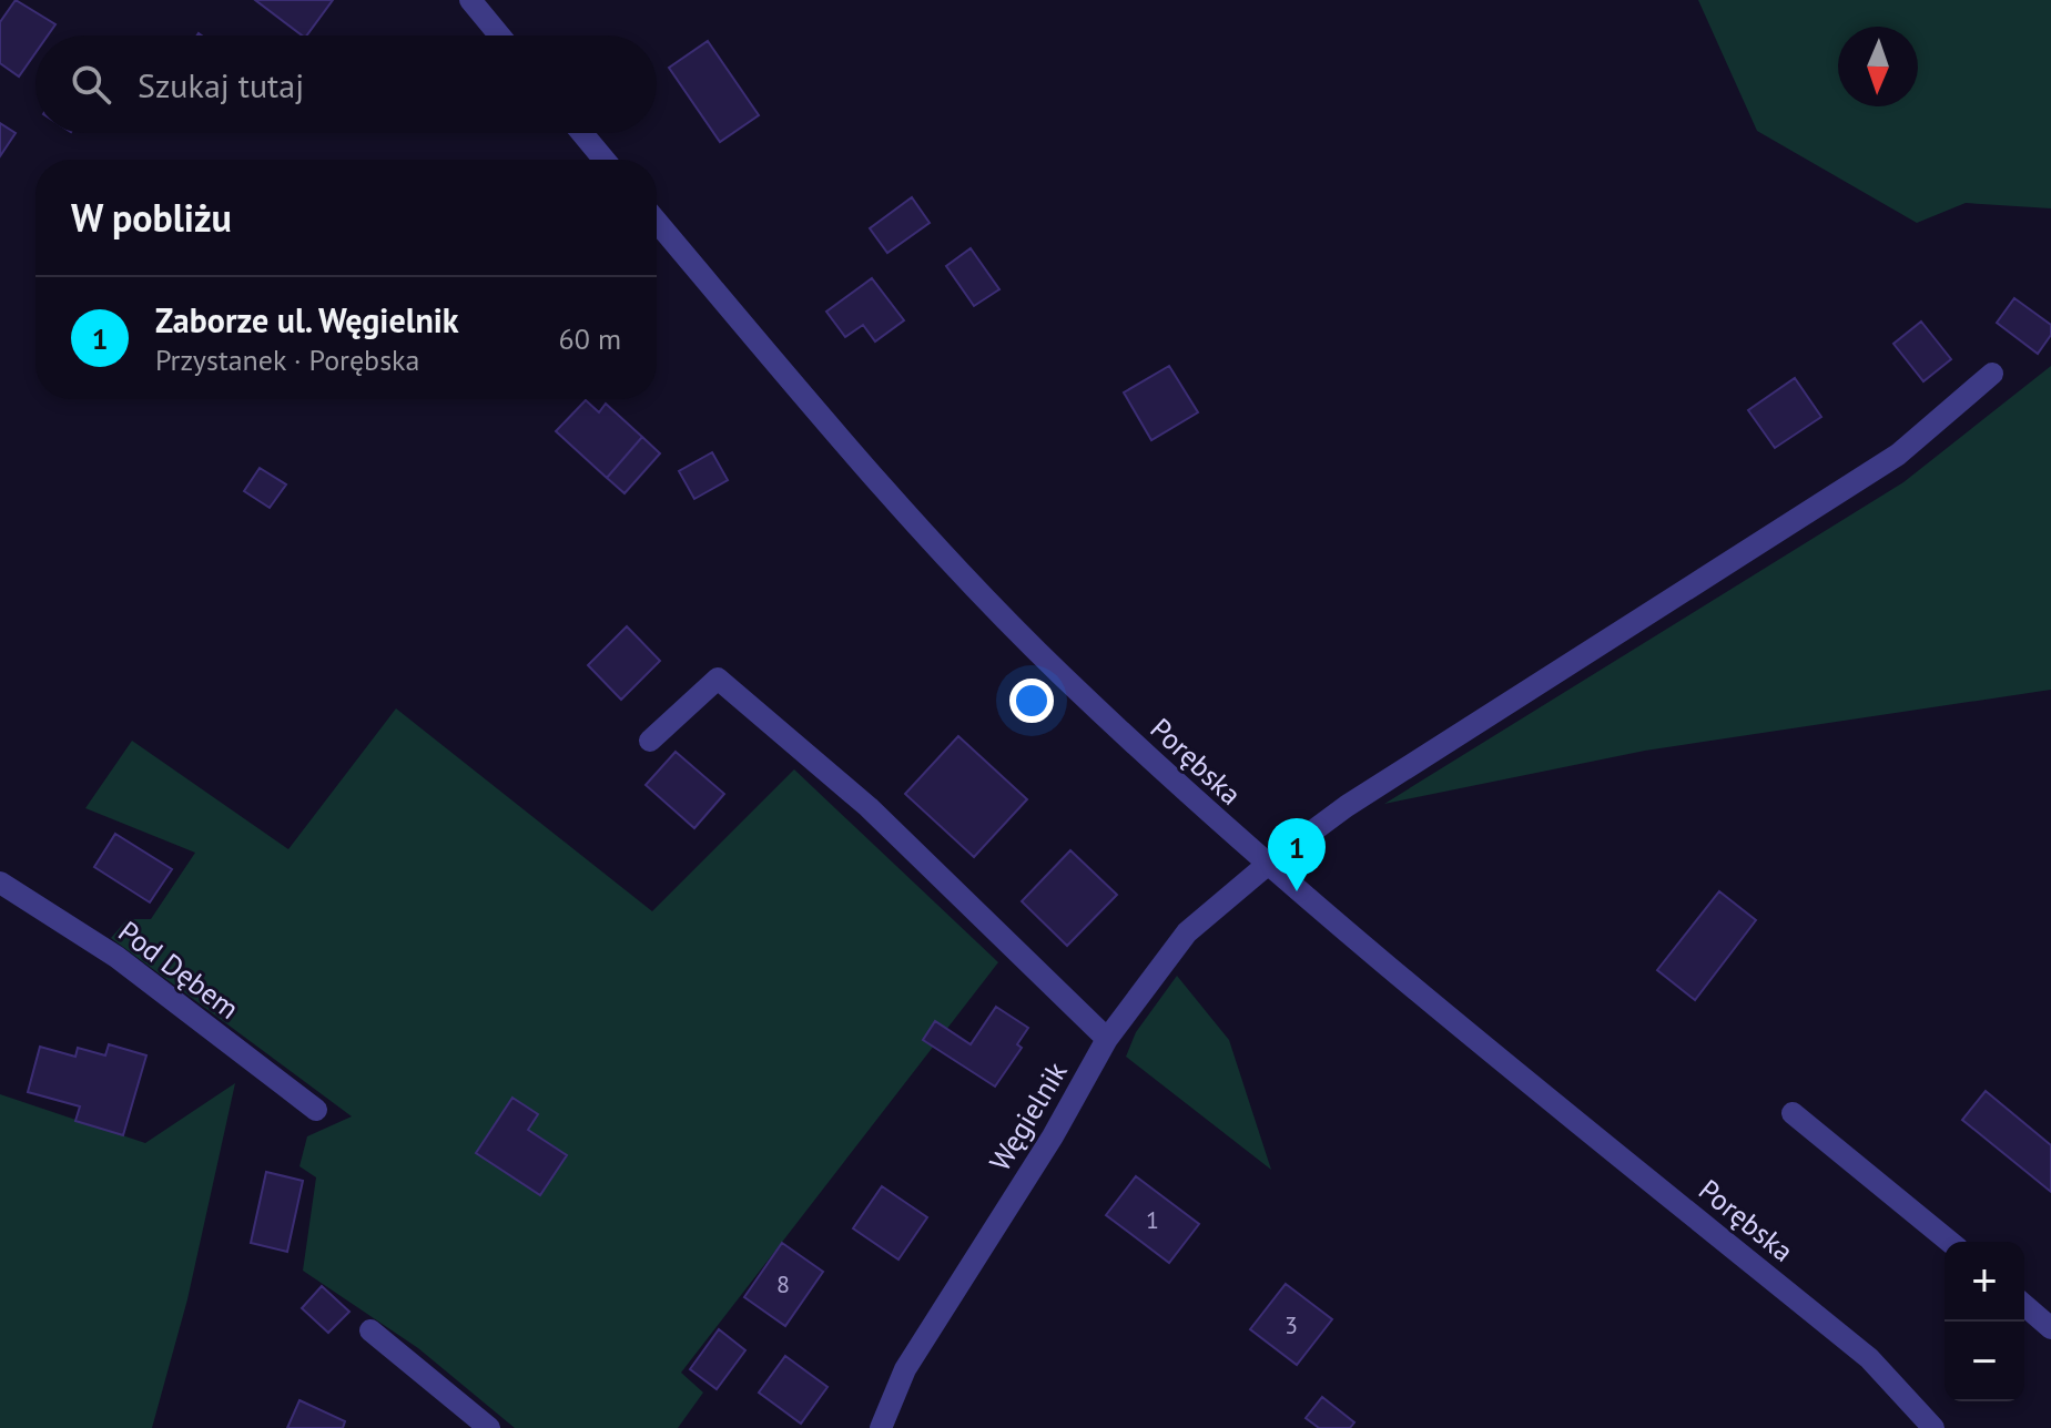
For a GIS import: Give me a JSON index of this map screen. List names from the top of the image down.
{
  "streets": {
    "street": ["Porębska", "Pod Dębem", "Węgielnik"]
  },
  "crossings": [
    ["Porębska", "Węgielnik"]
  ],
  "house_numbers": ["1", "8", "3"],
  "north": "bottom",
  "page": {
    "search": "Szukaj tutaj",
    "heading": "W pobliżu",
    "list": [
      {
        "mark": "1",
        "name": "Zaborze ul. Węgielnik",
        "note": "Przystanek · Porębska",
        "value": "60 m"
      }
    ],
    "pins": "1",
    "map_buttons": ["+", "−"]
  }
}
